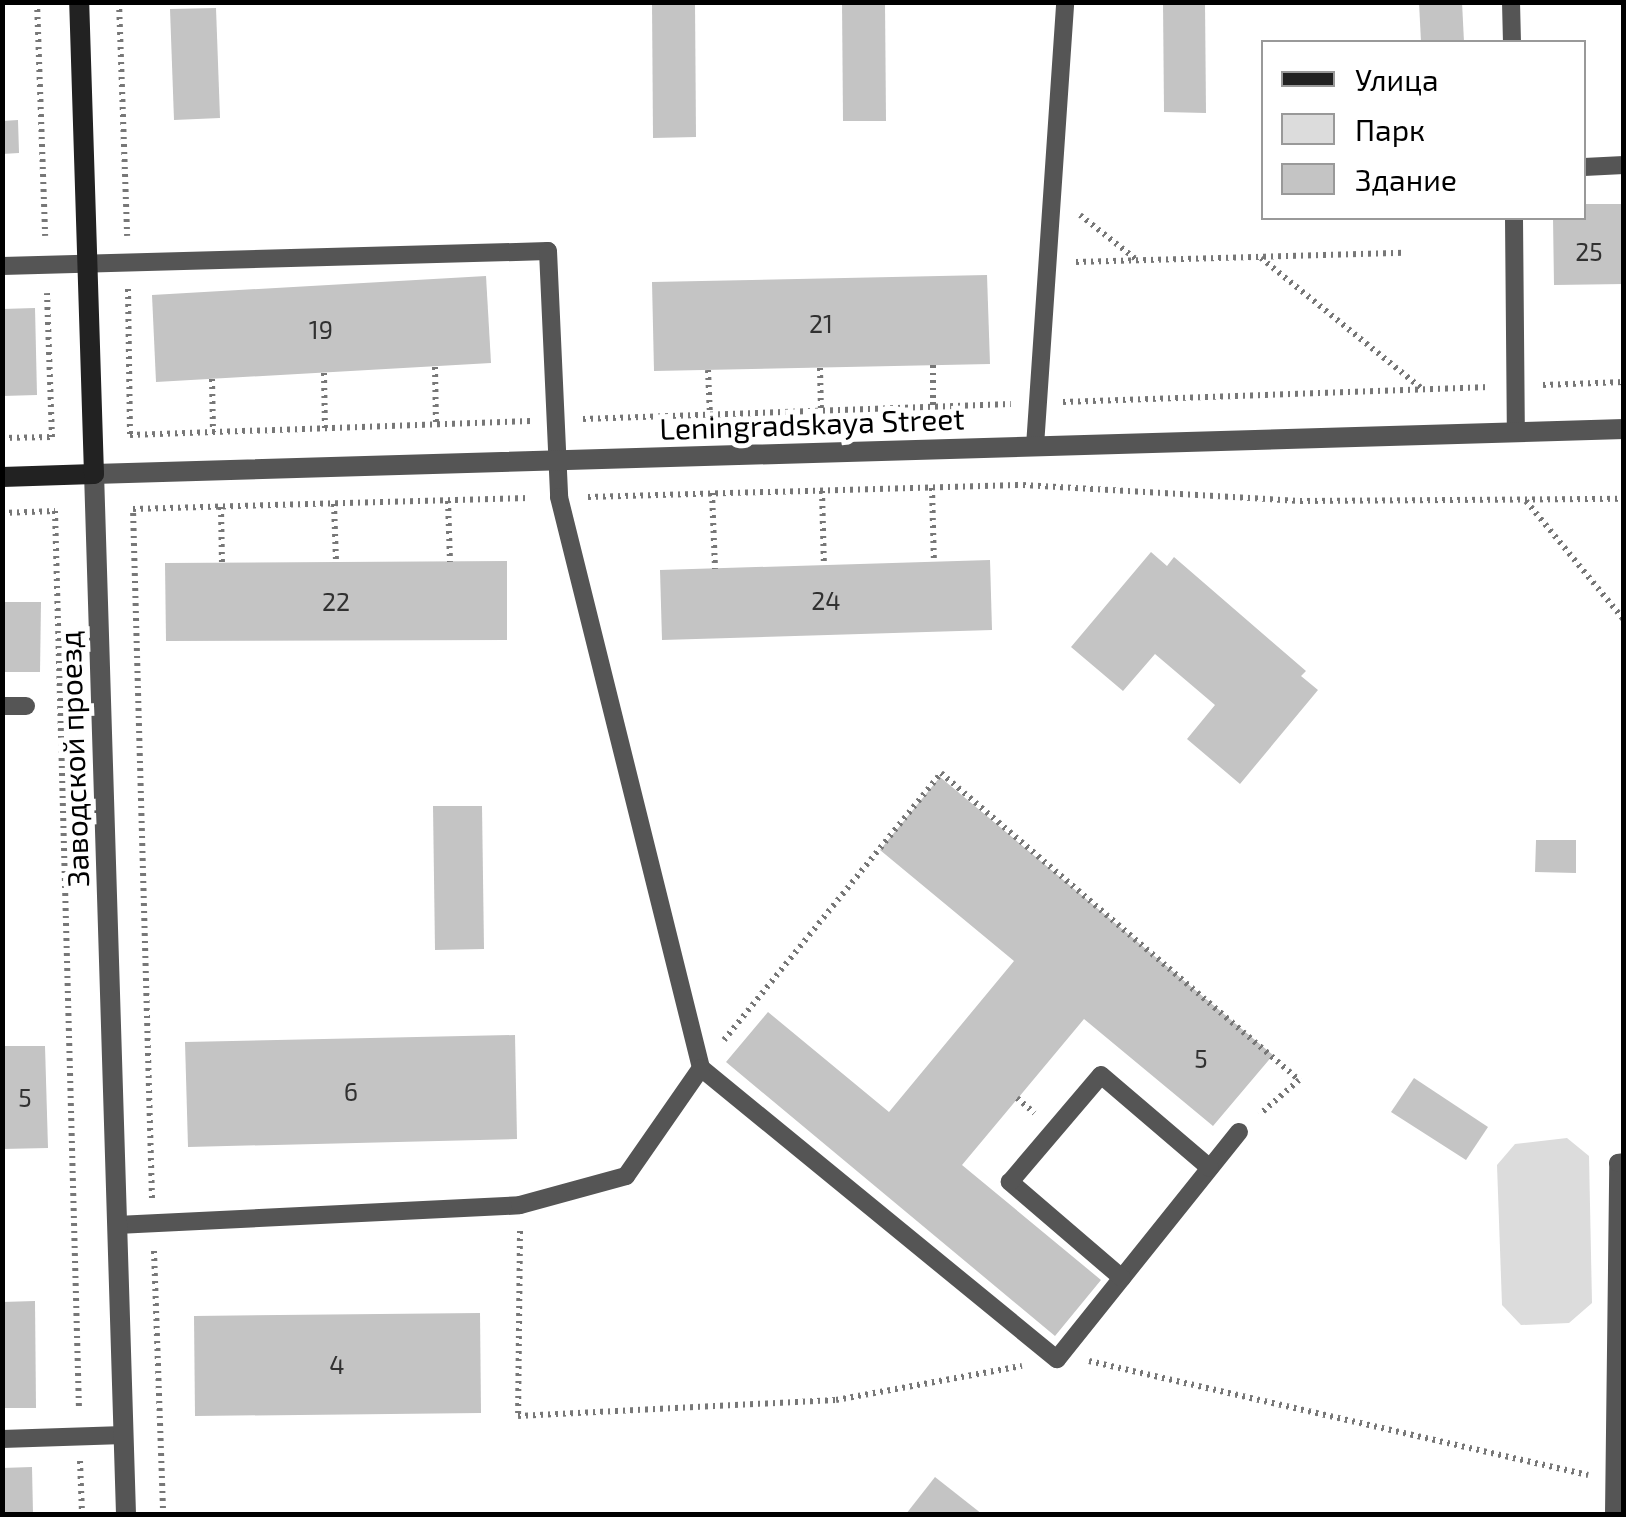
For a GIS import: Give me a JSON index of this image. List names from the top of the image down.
{
  "streets": {
    "street": ["Leningradskaya Street", "Заводской проезд"]
  },
  "crossings": [
    ["Leningradskaya Street", "Заводской проезд"]
  ],
  "house_numbers": [
    "25",
    "21",
    "19",
    "24",
    "22",
    "5",
    "6",
    "5",
    "4"
  ],
  "legend": ["Улица", "Парк", "Здание"]
}
